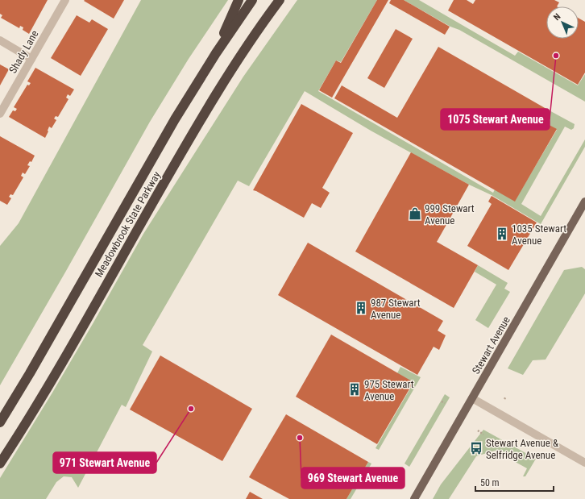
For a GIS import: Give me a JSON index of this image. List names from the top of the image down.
{
  "streets": {
    "highway": ["Meadowbrook State Parkway"],
    "main road": ["Stewart Avenue"],
    "street": ["Shady Lane"]
  },
  "places": {
    "other": ["1075 Stewart Avenue", "971 Stewart Avenue", "969 Stewart Avenue"],
    "shop": ["999 Stewart Avenue"],
    "building": ["1035 Stewart Avenue", "987 Stewart Avenue", "975 Stewart Avenue"],
    "bus stop": ["Stewart Avenue & Selfridge Avenue"]
  },
  "scale_bar": "50 m",
  "north": "top left"
}
